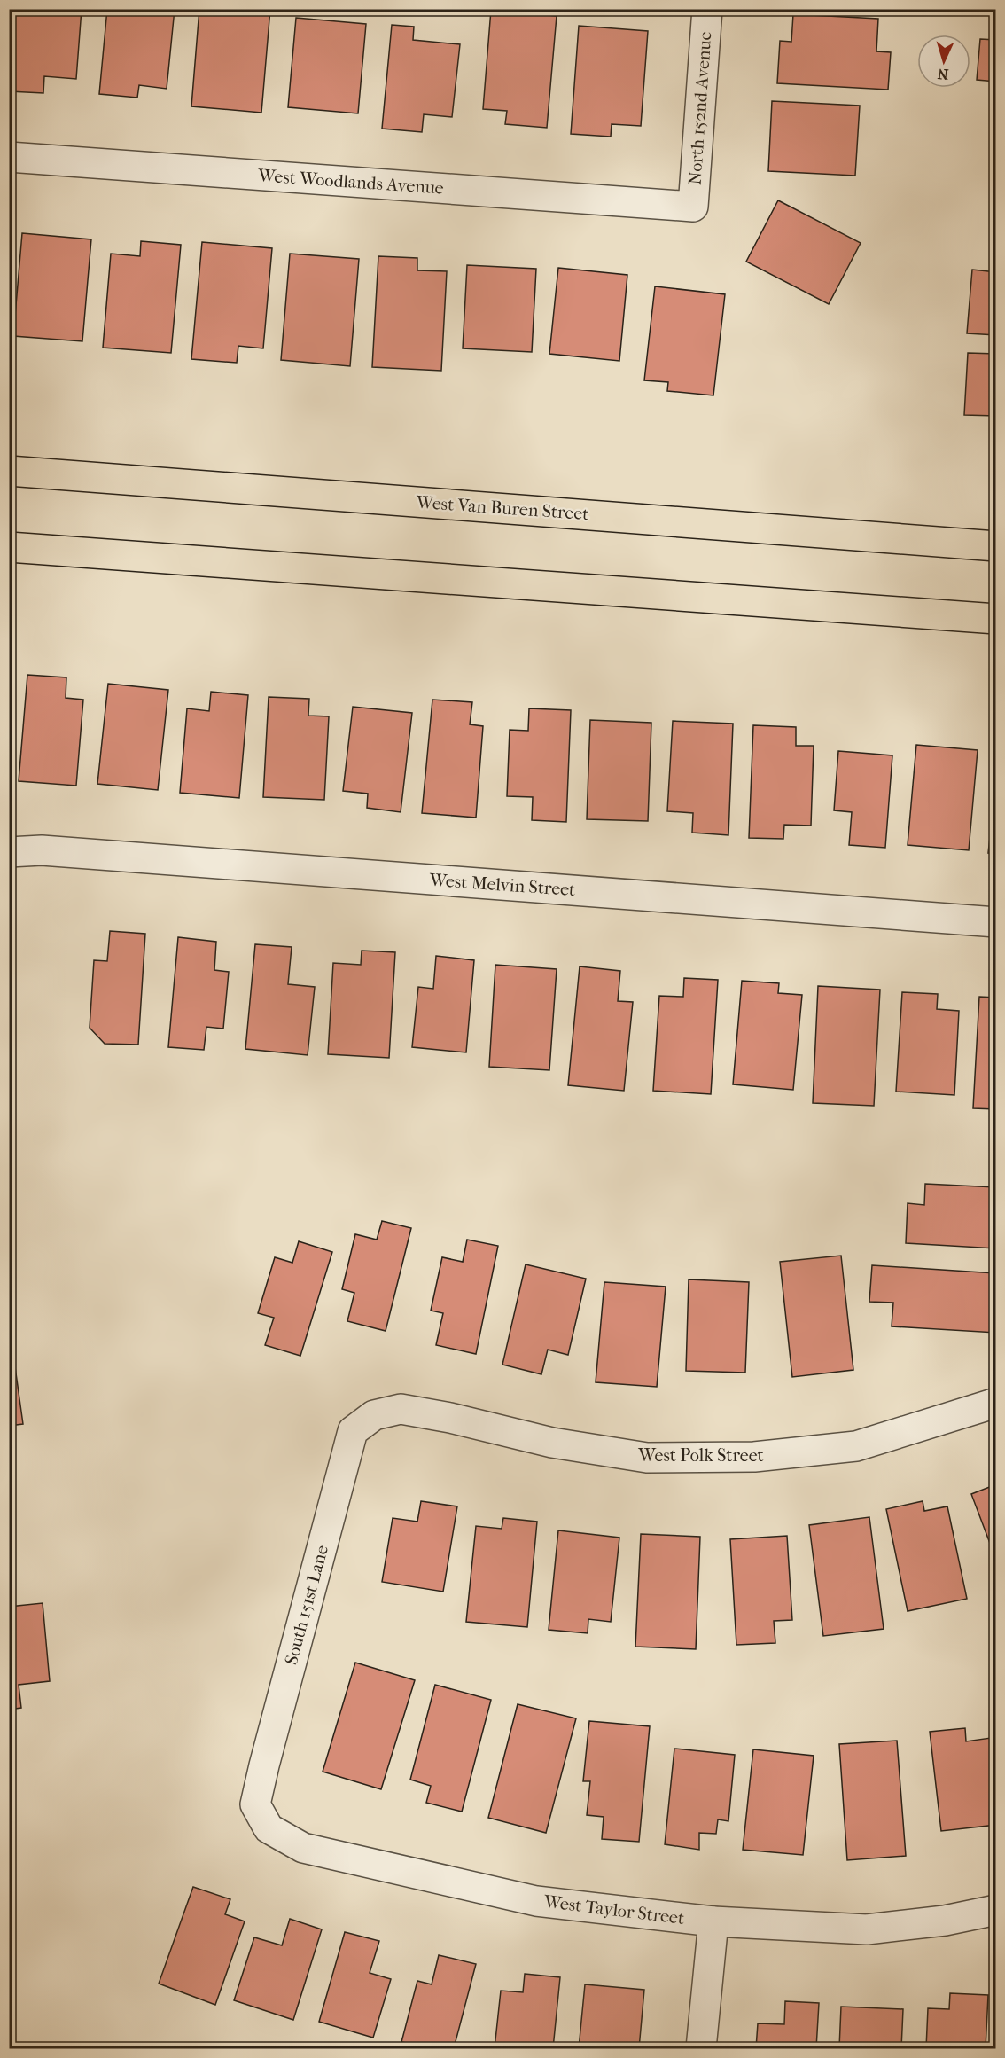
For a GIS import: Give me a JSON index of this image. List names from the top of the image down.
{
  "streets": {
    "main road": ["West Van Buren Street"],
    "street": [
      "North 152nd Avenue",
      "West Woodlands Avenue",
      "West Melvin Street",
      "West Polk Street",
      "South 151st Lane",
      "West Taylor Street"
    ]
  },
  "crossings": [
    ["North 152nd Avenue", "West Woodlands Avenue"],
    ["West Polk Street", "South 151st Lane"],
    ["South 151st Lane", "West Taylor Street"]
  ],
  "north": "bottom"
}
